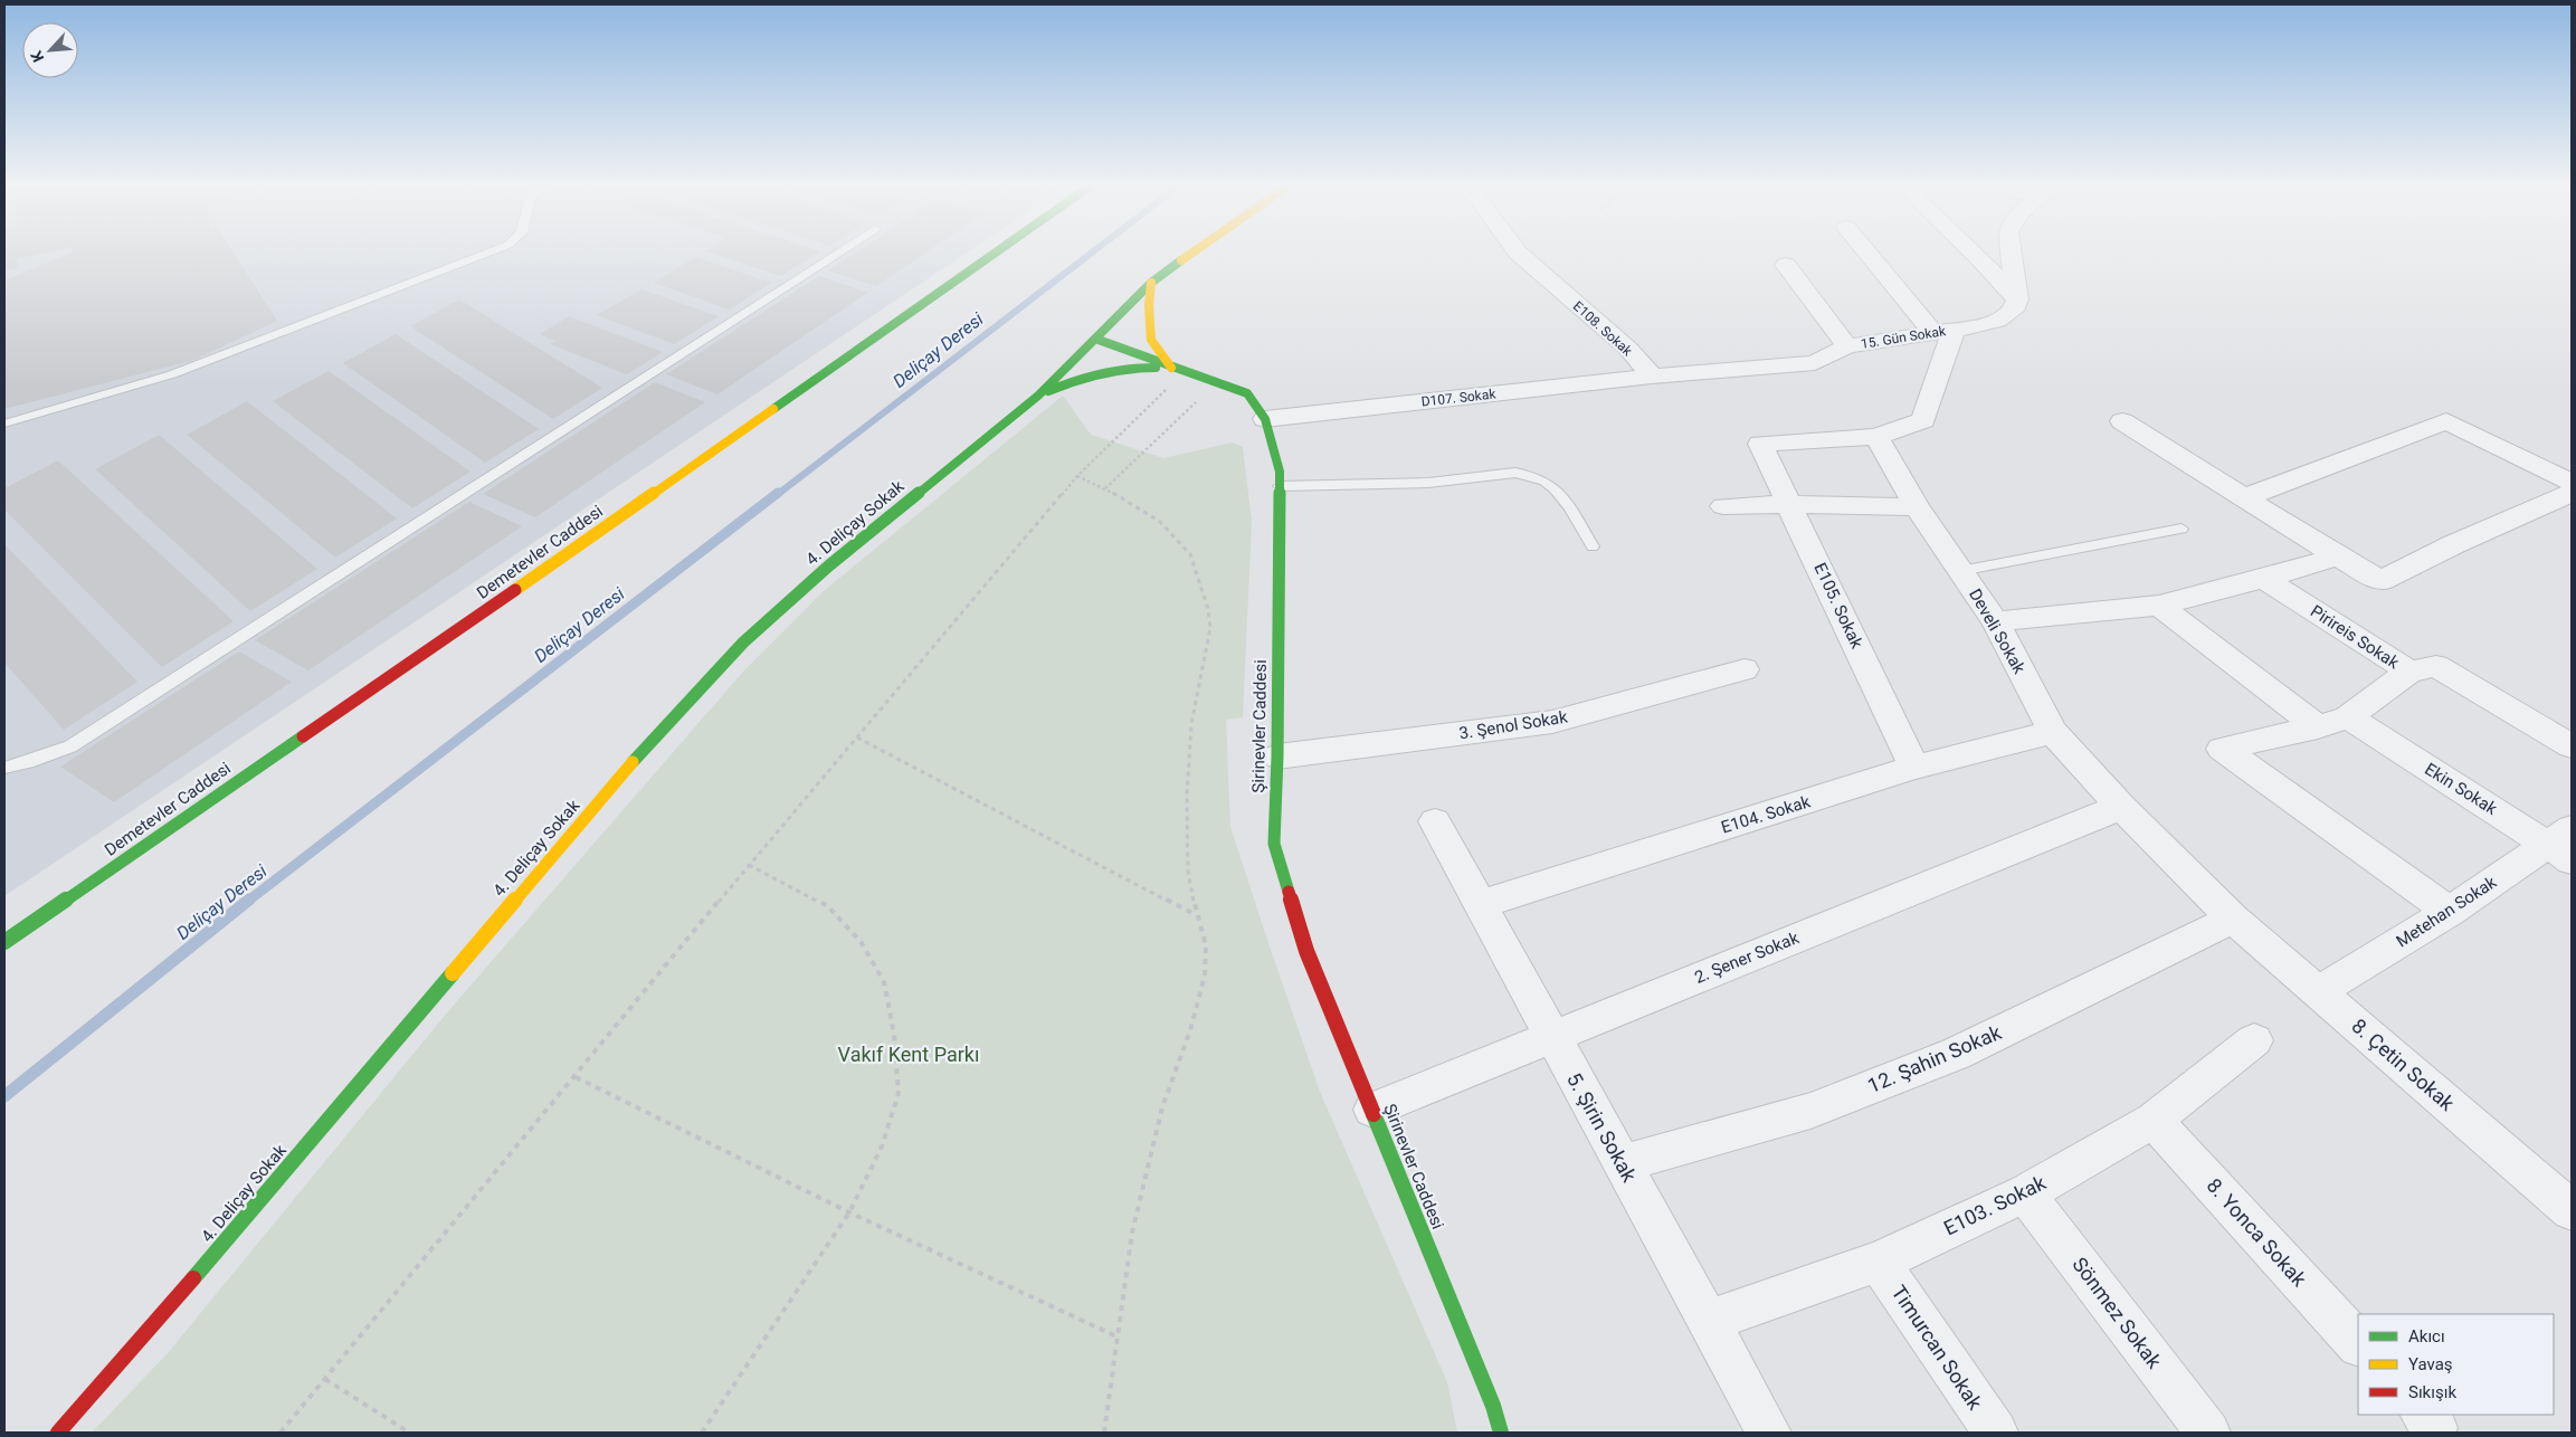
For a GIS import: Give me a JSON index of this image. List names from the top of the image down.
{
  "streets": {
    "street": [
      "E108. Sokak",
      "15. Gün Sokak",
      "D107. Sokak",
      "4. Deliçay Sokak",
      "Demetevler Caddesi",
      "E105. Sokak",
      "Develi Sokak",
      "Pirireis Sokak",
      "3. Şenol Sokak",
      "Şirinevler Caddesi",
      "Ekin Sokak",
      "E104. Sokak",
      "Metehan Sokak",
      "2. Şener Sokak",
      "12. Şahin Sokak",
      "8. Çetin Sokak",
      "5. Şirin Sokak",
      "E103. Sokak",
      "8. Yonca Sokak",
      "Sönmez Sokak",
      "Timurcan Sokak"
    ]
  },
  "crossings": [
    ["E108. Sokak", "15. Gün Sokak"],
    ["E108. Sokak", "D107. Sokak"],
    ["15. Gün Sokak", "D107. Sokak"],
    ["D107. Sokak", "Şirinevler Caddesi"],
    ["4. Deliçay Sokak", "Şirinevler Caddesi"],
    ["E105. Sokak", "Develi Sokak"],
    ["E105. Sokak", "E104. Sokak"],
    ["Develi Sokak", "E104. Sokak"],
    ["Develi Sokak", "2. Şener Sokak"],
    ["Develi Sokak", "12. Şahin Sokak"],
    ["Develi Sokak", "8. Çetin Sokak"],
    ["3. Şenol Sokak", "Şirinevler Caddesi"],
    ["Şirinevler Caddesi", "2. Şener Sokak"],
    ["Ekin Sokak", "Metehan Sokak"],
    ["E104. Sokak", "5. Şirin Sokak"],
    ["Metehan Sokak", "8. Çetin Sokak"],
    ["2. Şener Sokak", "5. Şirin Sokak"],
    ["12. Şahin Sokak", "8. Çetin Sokak"],
    ["12. Şahin Sokak", "5. Şirin Sokak"],
    ["5. Şirin Sokak", "E103. Sokak"],
    ["E103. Sokak", "8. Yonca Sokak"],
    ["E103. Sokak", "Sönmez Sokak"],
    ["E103. Sokak", "Timurcan Sokak"]
  ],
  "water": ["Deliçay Deresi"],
  "parks": ["Vakıf Kent Parkı"],
  "legend": ["Akıcı", "Yavaş", "Sıkışık"],
  "north": "bottom left"
}
